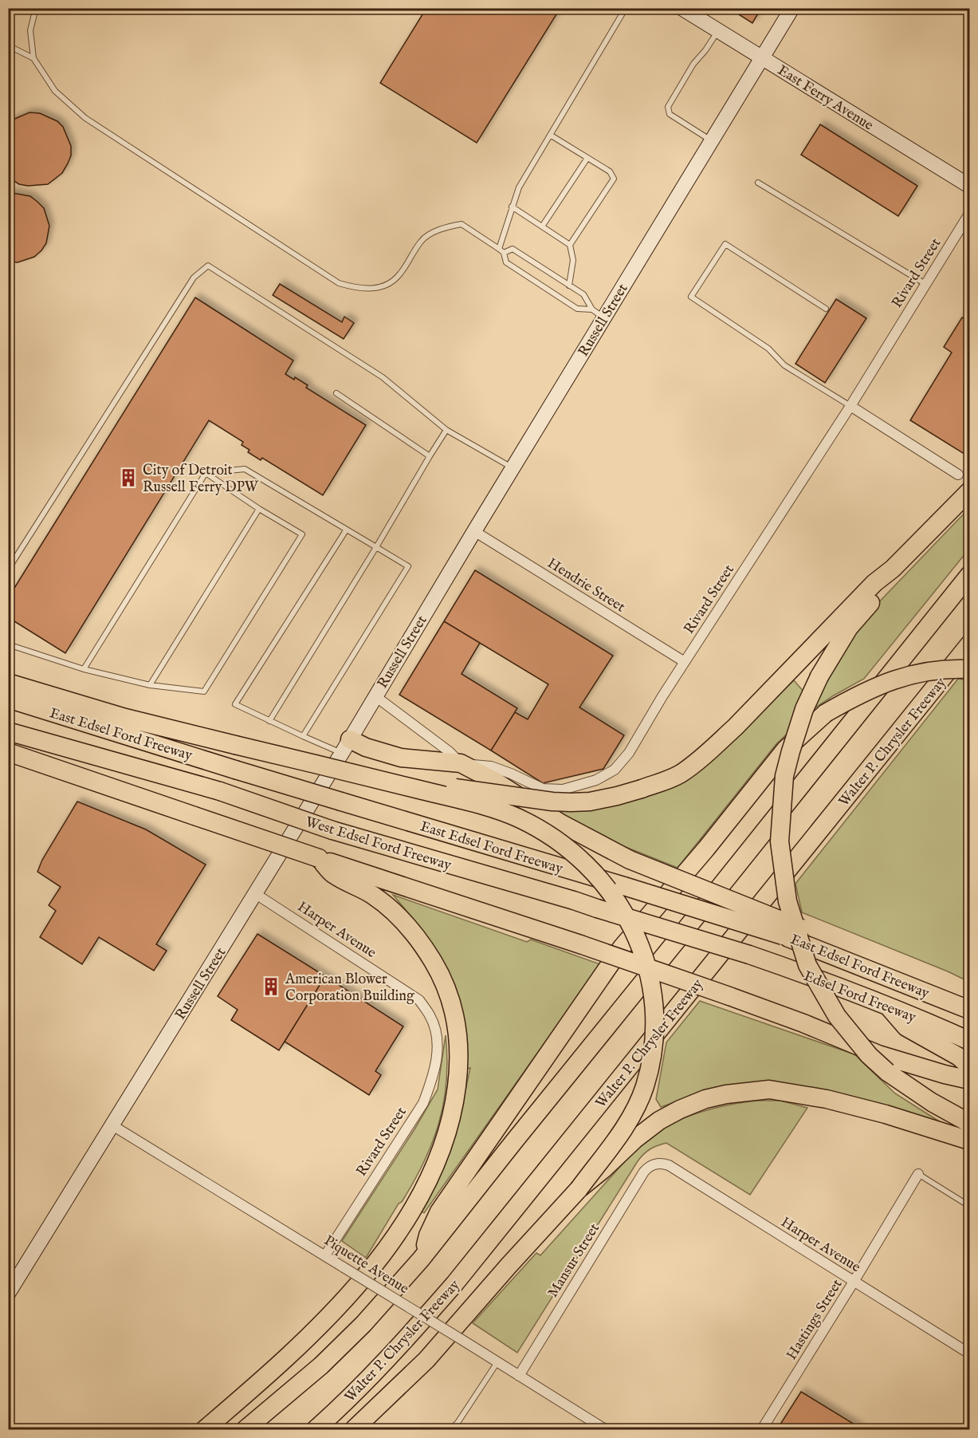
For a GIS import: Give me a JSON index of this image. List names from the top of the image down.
{
  "streets": {
    "highway": [
      "East Edsel Ford Freeway",
      "Walter P. Chrysler Freeway",
      "West Edsel Ford Freeway",
      "Edsel Ford Freeway"
    ],
    "street": [
      "East Ferry Avenue",
      "Rivard Street",
      "Russell Street",
      "Hendrie Street",
      "Harper Avenue",
      "Mansur Street",
      "Piquette Avenue",
      "Hastings Street"
    ]
  },
  "crossings": [
    ["East Ferry Avenue", "Russell Street"],
    ["Rivard Street", "Hendrie Street"],
    ["Rivard Street", "Harper Avenue"],
    ["Rivard Street", "Piquette Avenue"],
    ["Russell Street", "Hendrie Street"],
    ["Russell Street", "Harper Avenue"],
    ["Russell Street", "Piquette Avenue"],
    ["West Edsel Ford Freeway", "Edsel Ford Freeway"],
    ["Harper Avenue", "Mansur Street"],
    ["Harper Avenue", "Hastings Street"],
    ["Mansur Street", "Piquette Avenue"]
  ],
  "places": {
    "building": ["City of Detroit Russell Ferry DPW", "American Blower Corporation Building"]
  }
}
